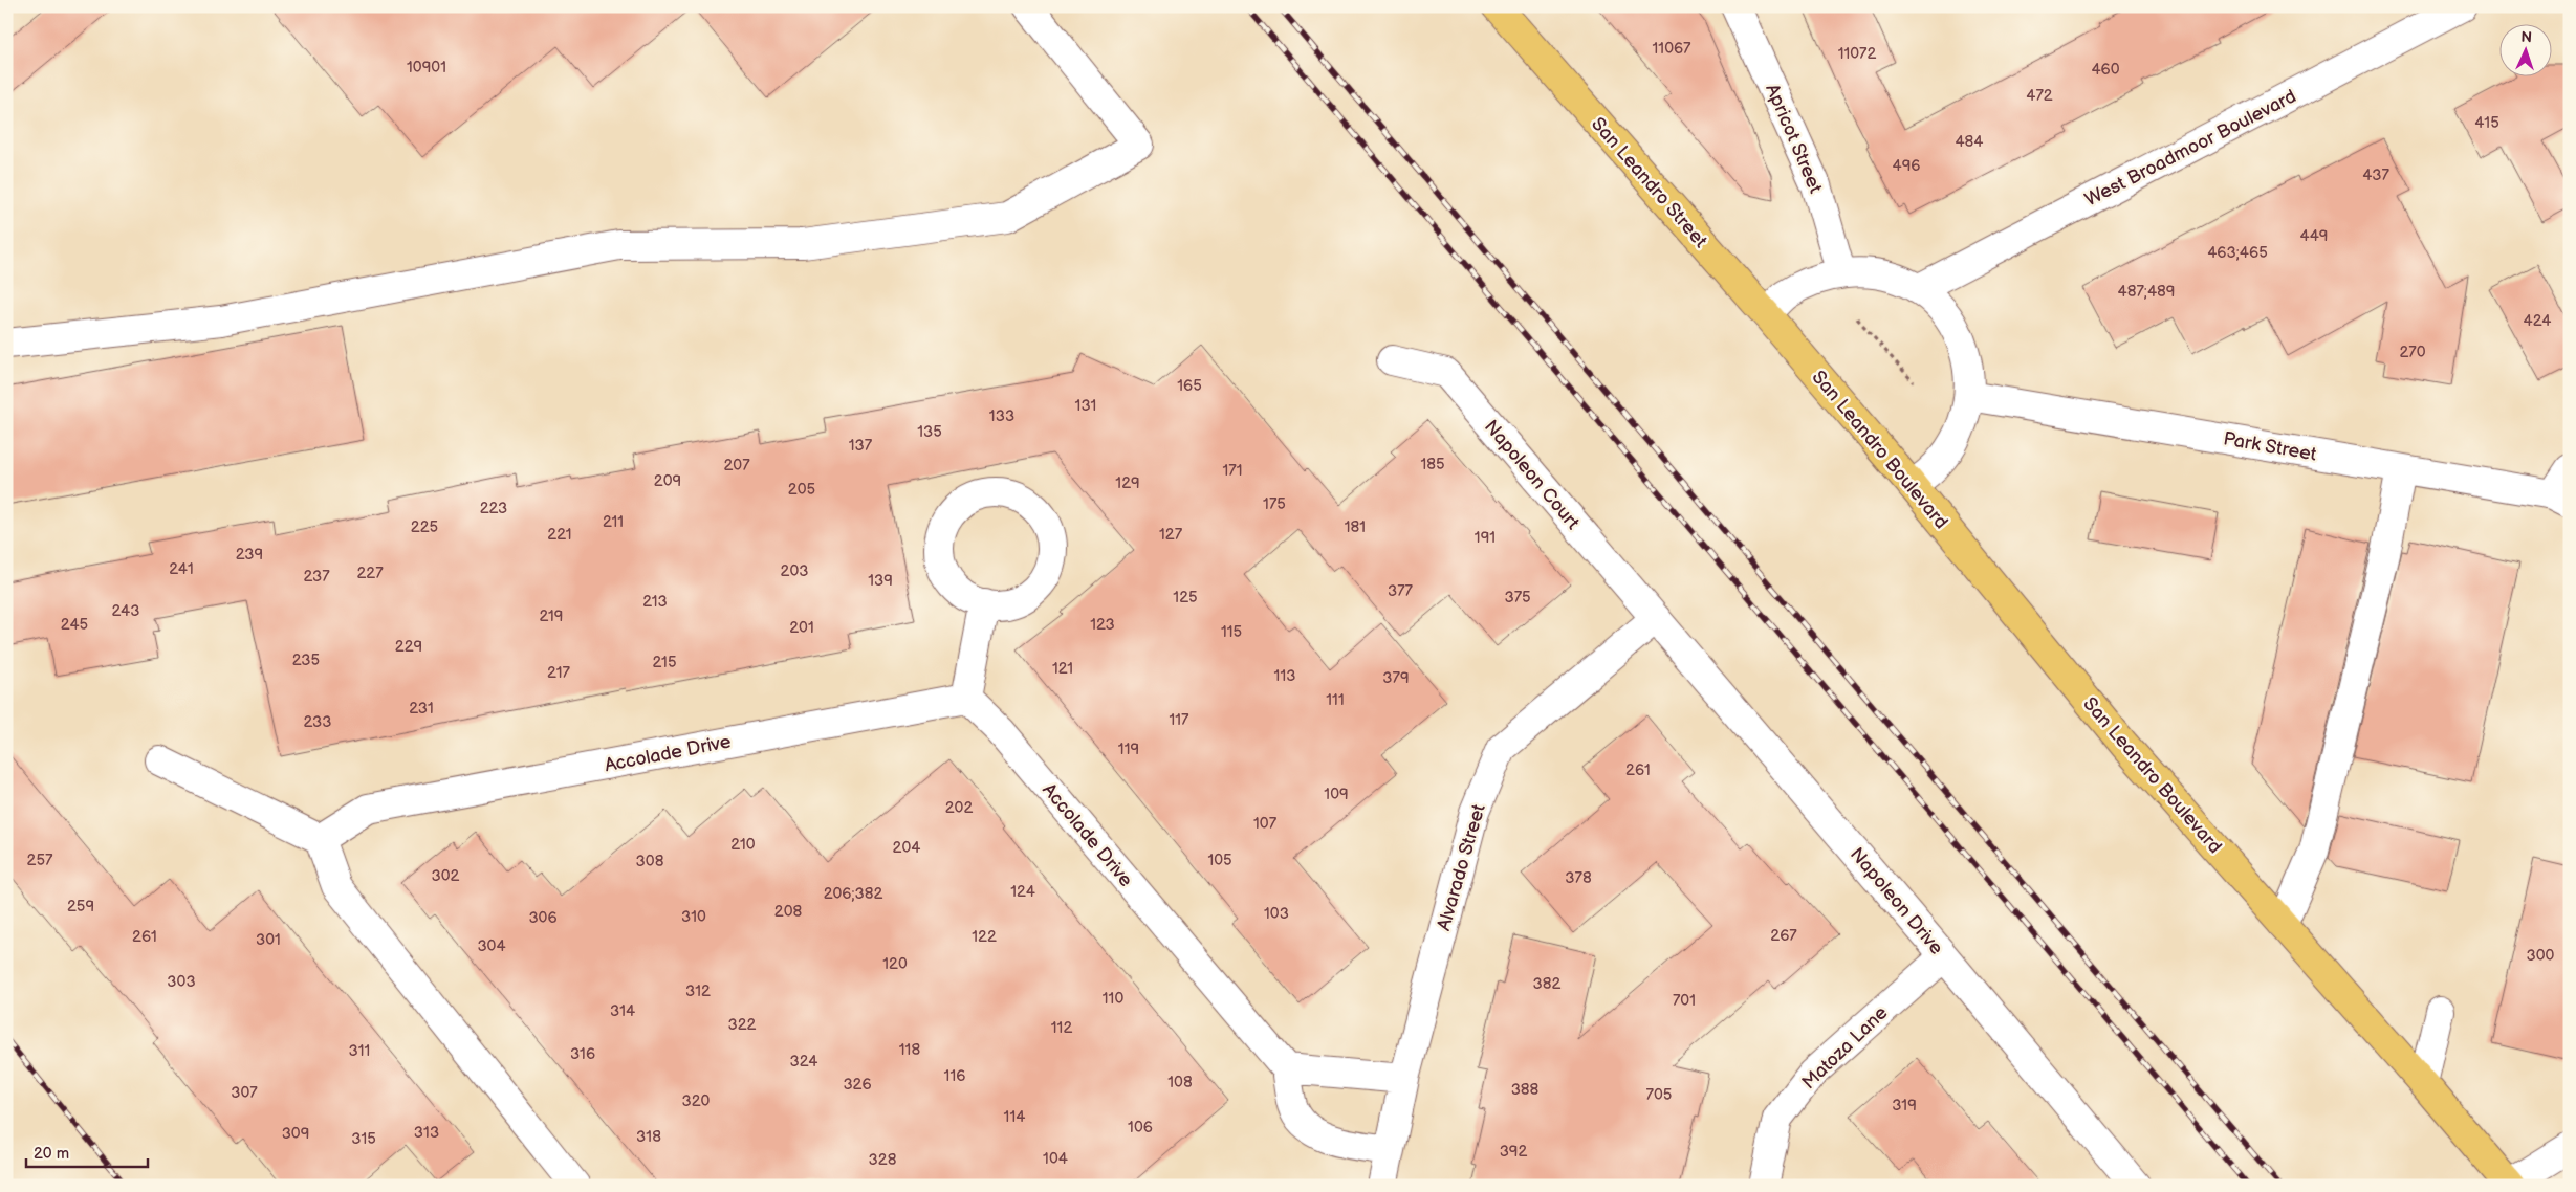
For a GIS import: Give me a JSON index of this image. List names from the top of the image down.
{
  "streets": {
    "main road": ["San Leandro Street", "San Leandro Boulevard"],
    "street": [
      "Apricot Street",
      "West Broadmoor Boulevard",
      "Park Street",
      "Napoleon Court",
      "Accolade Drive",
      "Alvarado Street",
      "Napoleon Drive",
      "Matoza Lane"
    ]
  },
  "crossings": [
    ["San Leandro Street", "San Leandro Boulevard"],
    ["Napoleon Court", "Alvarado Street"],
    ["Napoleon Court", "Napoleon Drive"],
    ["Alvarado Street", "Napoleon Drive"],
    ["Napoleon Drive", "Matoza Lane"]
  ],
  "house_numbers": [
    "11067",
    "11072",
    "10901",
    "460",
    "472",
    "415",
    "484",
    "496",
    "437",
    "449",
    "463;465",
    "487;489",
    "424",
    "270",
    "165",
    "131",
    "133",
    "135",
    "137",
    "185",
    "207",
    "171",
    "209",
    "129",
    "205",
    "175",
    "223",
    "211",
    "225",
    "181",
    "221",
    "127",
    "191",
    "239",
    "241",
    "203",
    "227",
    "237",
    "139",
    "377",
    "125",
    "375",
    "213",
    "243",
    "219",
    "245",
    "123",
    "201",
    "115",
    "229",
    "235",
    "215",
    "121",
    "217",
    "113",
    "379",
    "111",
    "231",
    "117",
    "233",
    "119",
    "261",
    "109",
    "202",
    "107",
    "210",
    "204",
    "257",
    "105",
    "308",
    "302",
    "378",
    "124",
    "206;382",
    "259",
    "208",
    "103",
    "310",
    "306",
    "267",
    "261",
    "122",
    "301",
    "304",
    "300",
    "120",
    "303",
    "382",
    "312",
    "110",
    "701",
    "314",
    "322",
    "112",
    "118",
    "311",
    "316",
    "324",
    "116",
    "108",
    "326",
    "388",
    "307",
    "705",
    "320",
    "319",
    "114",
    "106",
    "313",
    "309",
    "318",
    "315",
    "392",
    "104",
    "328"
  ],
  "scale_bar": "20 m",
  "north": "top"
}
